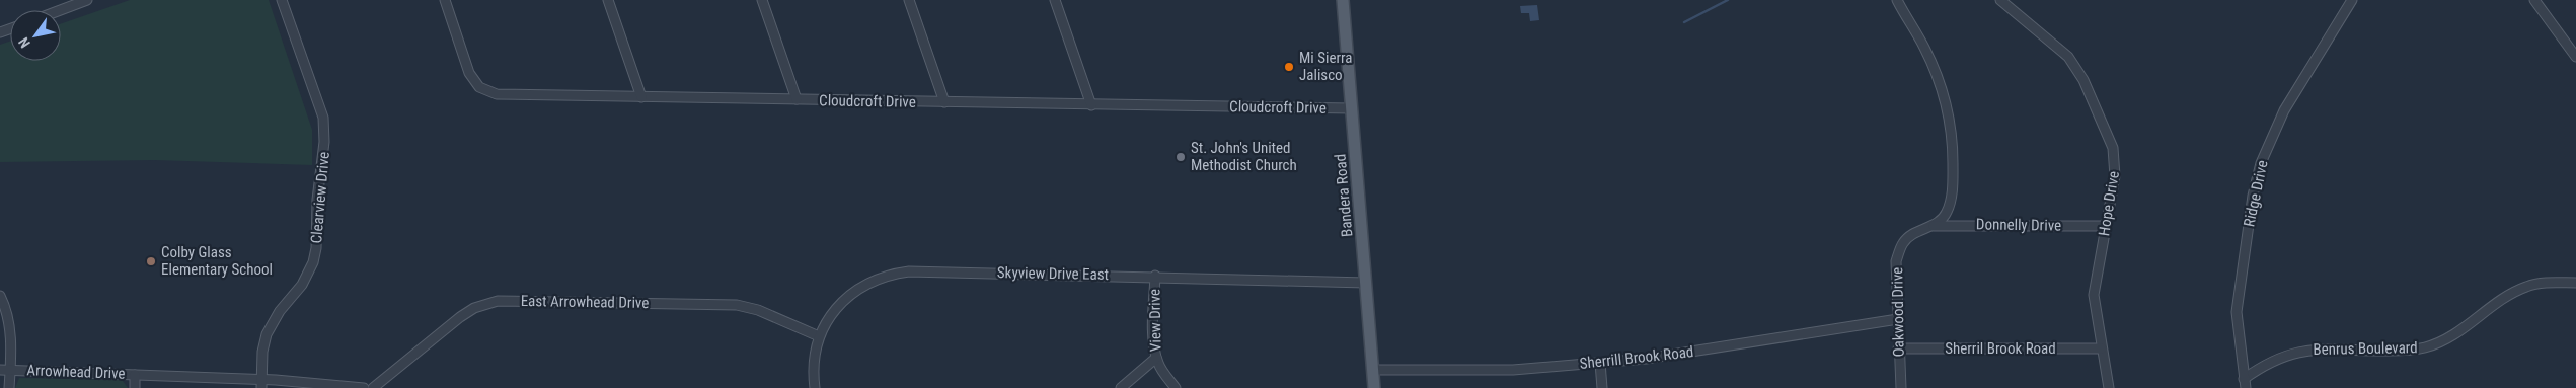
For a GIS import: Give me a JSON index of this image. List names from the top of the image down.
{
  "streets": {
    "main road": ["Bandera Road"],
    "street": [
      "Cloudcroft Drive",
      "Ridge Drive",
      "Clearview Drive",
      "Hope Drive",
      "Donnelly Drive",
      "Skyview Drive East",
      "East Arrowhead Drive",
      "Oakwood Drive",
      "View Drive",
      "Sherril Brook Road",
      "Benrus Boulevard",
      "Sherrill Brook Road",
      "Arrowhead Drive"
    ]
  },
  "crossings": [
    ["Cloudcroft Drive", "Bandera Road"],
    ["Ridge Drive", "Benrus Boulevard"],
    ["Bandera Road", "Skyview Drive East"],
    ["Bandera Road", "Sherrill Brook Road"],
    ["Clearview Drive", "Arrowhead Drive"],
    ["Hope Drive", "Donnelly Drive"],
    ["Hope Drive", "Sherril Brook Road"],
    ["Donnelly Drive", "Oakwood Drive"],
    ["Skyview Drive East", "East Arrowhead Drive"],
    ["Skyview Drive East", "View Drive"],
    ["Oakwood Drive", "Sherril Brook Road"],
    ["Oakwood Drive", "Sherrill Brook Road"]
  ],
  "places": ["Mi Sierra Jalisco", "St. John's United Methodist Church", "Colby Glass Elementary School"],
  "north": "bottom left"
}
